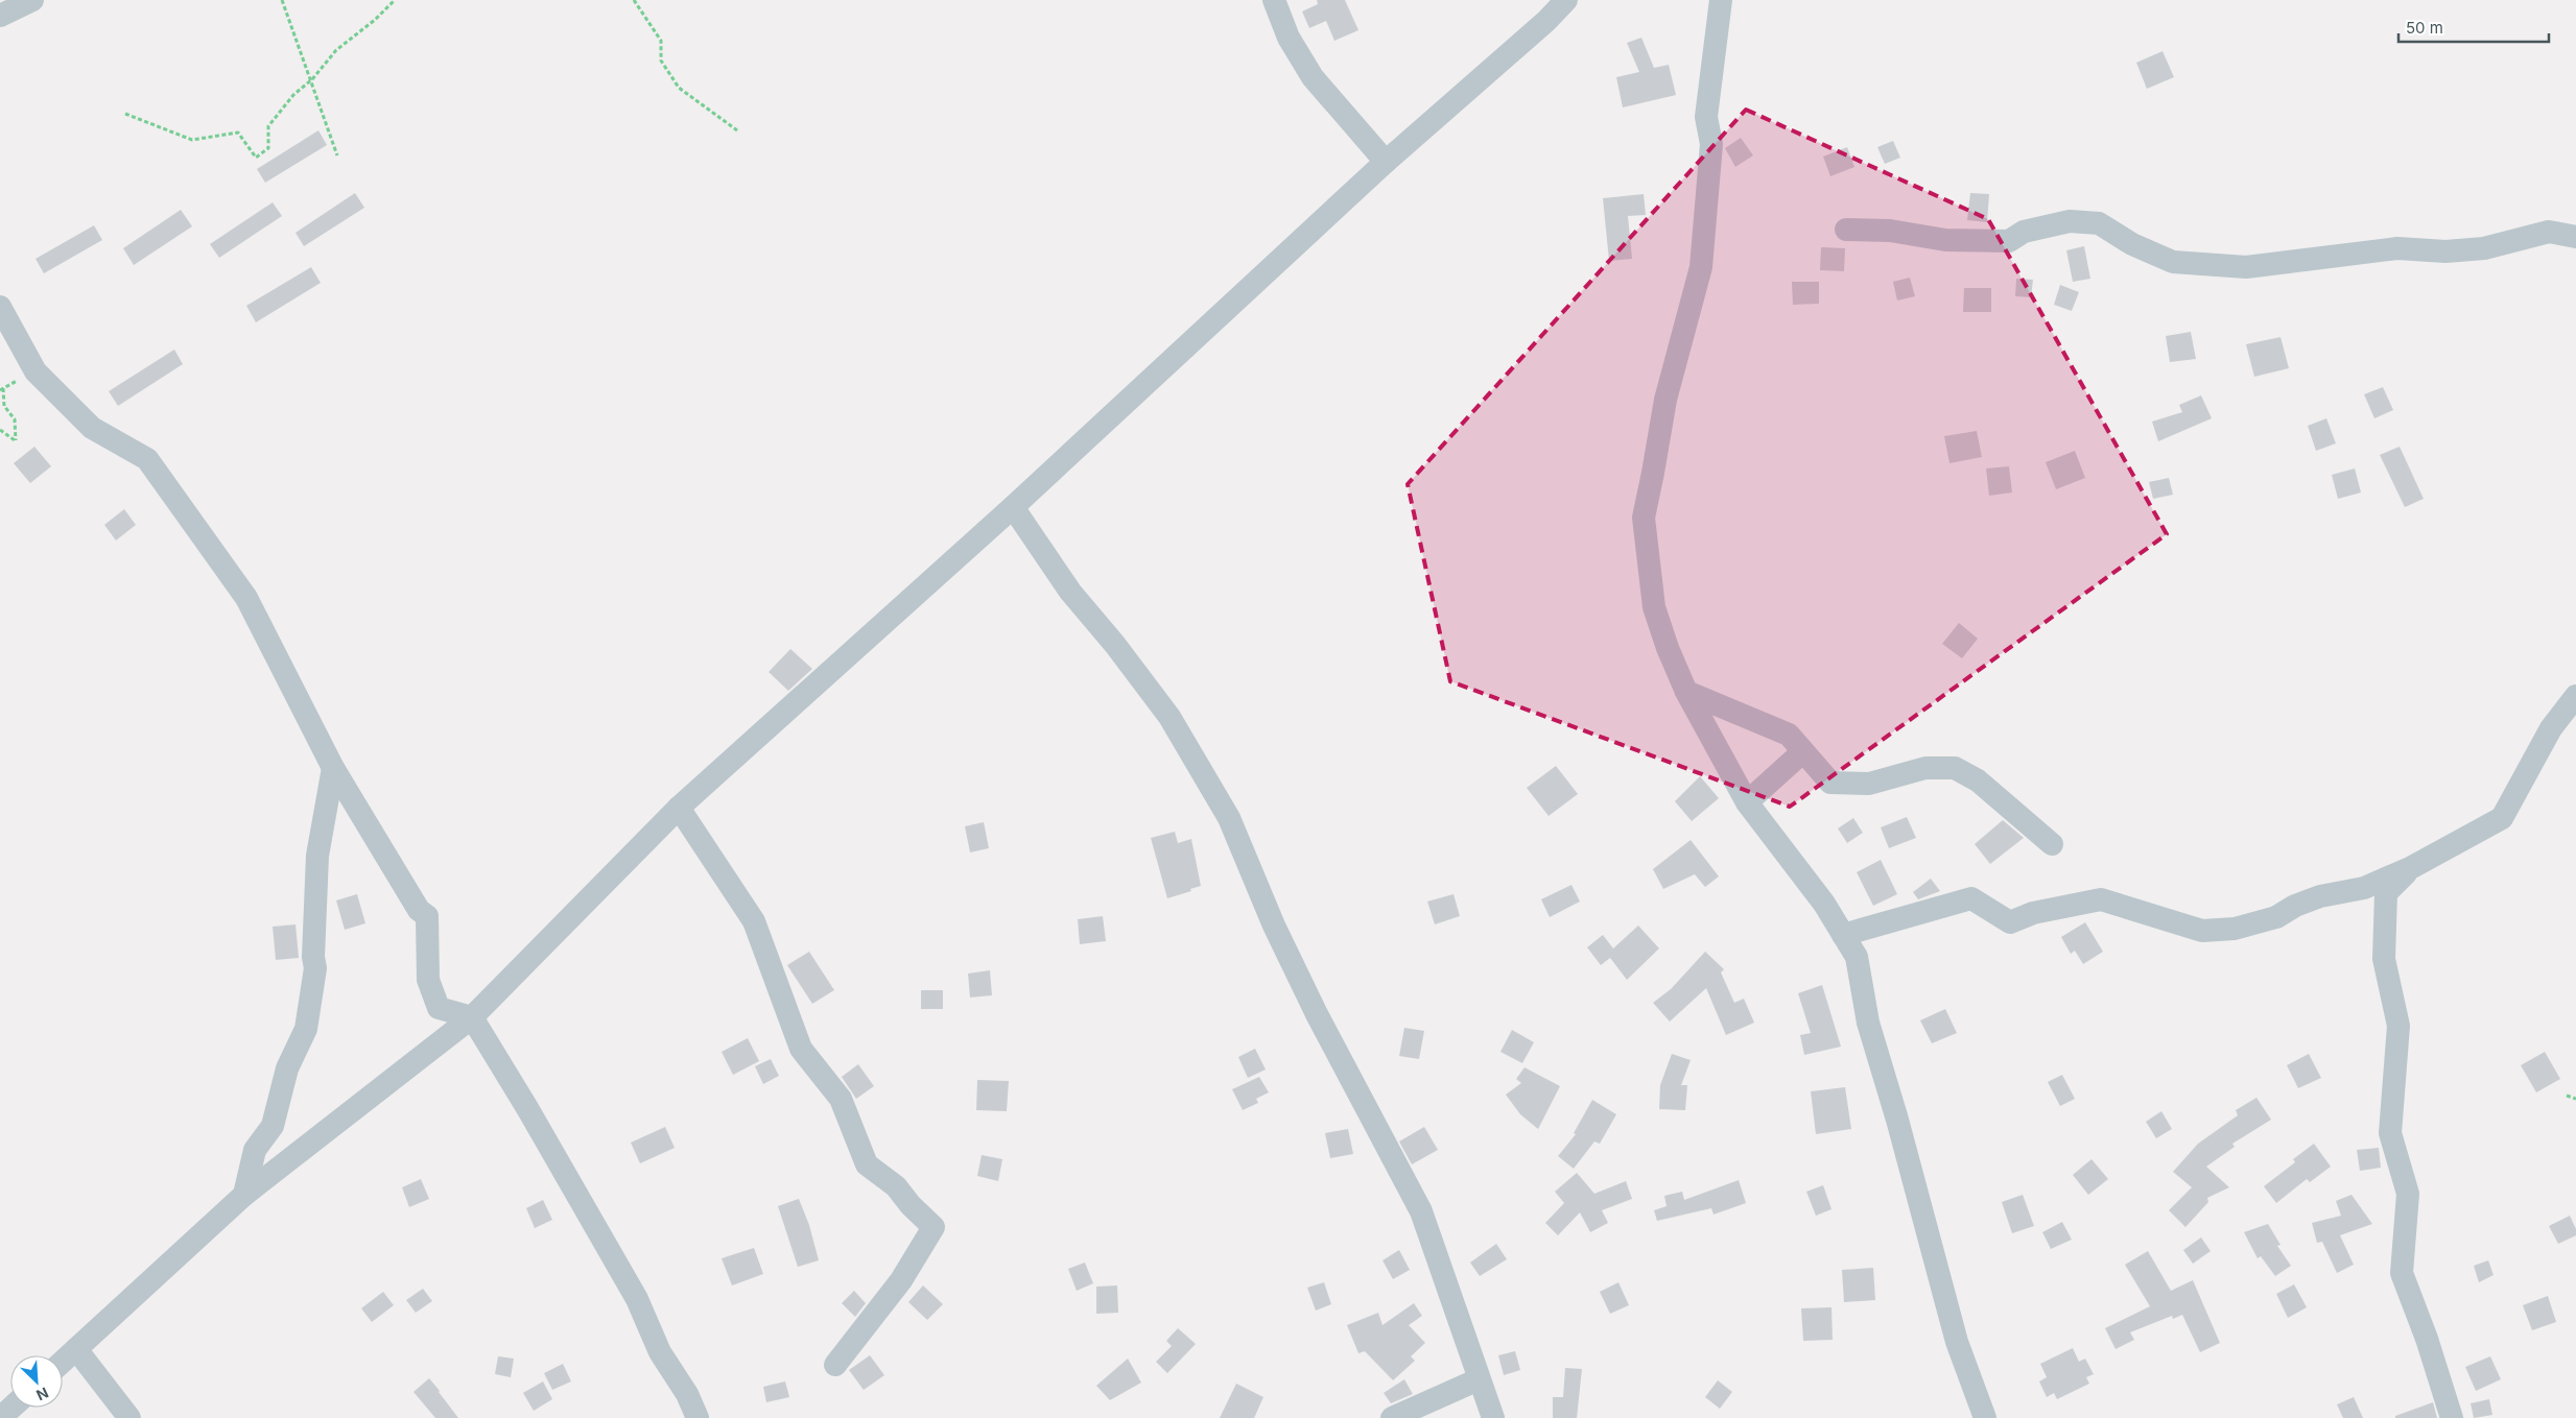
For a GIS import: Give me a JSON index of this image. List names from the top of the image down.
{
  "scale_bar": "50 m",
  "north": "bottom right"
}
